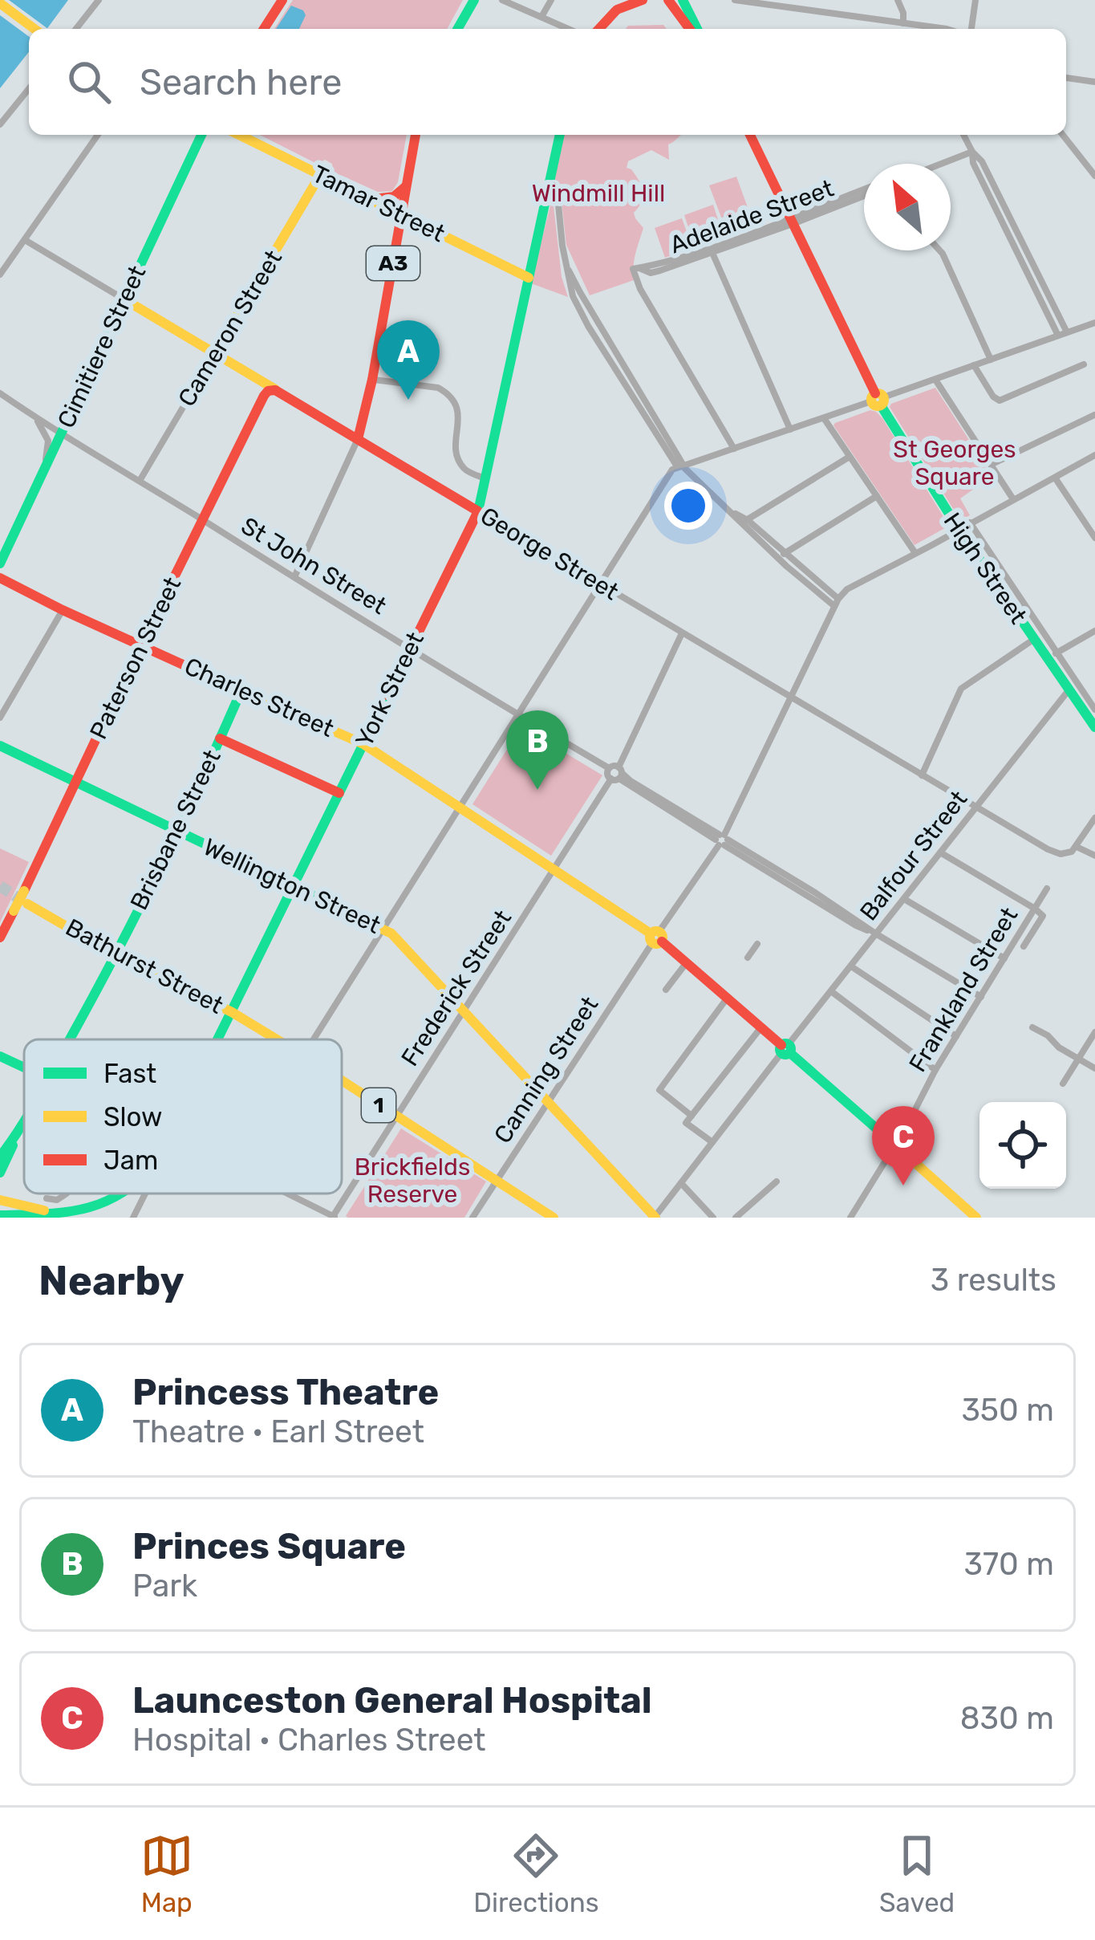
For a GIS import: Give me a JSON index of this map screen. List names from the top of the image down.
{
  "streets": {
    "main road": [
      "Tamar Street",
      "A3",
      "Cameron Street",
      "Cimitiere Street",
      "George Street",
      "High Street",
      "Paterson Street",
      "York Street",
      "Charles Street",
      "Brisbane Street",
      "Wellington Street",
      "Bathurst Street",
      "1"
    ],
    "street": [
      "Adelaide Street",
      "St John Street",
      "Balfour Street",
      "Frederick Street",
      "Frankland Street",
      "Canning Street"
    ]
  },
  "crossings": [
    ["Tamar Street", "A3"],
    ["Tamar Street", "Cameron Street"],
    ["Tamar Street", "York Street"],
    ["Adelaide Street", "High Street"],
    ["A3", "George Street"],
    ["Cameron Street", "George Street"],
    ["Cameron Street", "St John Street"],
    ["Cimitiere Street", "George Street"],
    ["Cimitiere Street", "St John Street"],
    ["George Street", "York Street"],
    ["George Street", "Balfour Street"],
    ["George Street", "Frederick Street"],
    ["George Street", "Canning Street"],
    ["St John Street", "Paterson Street"],
    ["St John Street", "York Street"],
    ["St John Street", "Frederick Street"],
    ["High Street", "Balfour Street"],
    ["Paterson Street", "Charles Street"],
    ["Paterson Street", "Wellington Street"],
    ["York Street", "Charles Street"],
    ["York Street", "Wellington Street"],
    ["York Street", "Bathurst Street"],
    ["Charles Street", "Brisbane Street"],
    ["Charles Street", "Balfour Street"],
    ["Charles Street", "Frederick Street"],
    ["Charles Street", "Frankland Street"],
    ["Charles Street", "Canning Street"],
    ["Brisbane Street", "Wellington Street"],
    ["Brisbane Street", "Bathurst Street"],
    ["Balfour Street", "Wellington Street"],
    ["Wellington Street", "Frederick Street"],
    ["Wellington Street", "Canning Street"],
    ["Bathurst Street", "Frederick Street"],
    ["Bathurst Street", "Canning Street"]
  ],
  "parks": ["Windmill Hill", "St Georges Square", "Brickfields Reserve"],
  "legend": ["Fast", "Slow", "Jam"],
  "north": "top left",
  "page": {
    "search": "Search here",
    "pins": ["A", "B", "C"],
    "heading": ["Nearby", "3 results"],
    "list": [
      {
        "mark": "A",
        "name": "Princess Theatre",
        "note": "Theatre · Earl Street",
        "value": "350 m"
      },
      {
        "mark": "B",
        "name": "Princes Square",
        "note": "Park",
        "value": "370 m"
      },
      {
        "mark": "C",
        "name": "Launceston General Hospital",
        "note": "Hospital · Charles Street",
        "value": "830 m"
      }
    ],
    "nav": ["Map", "Directions", "Saved"]
  }
}
